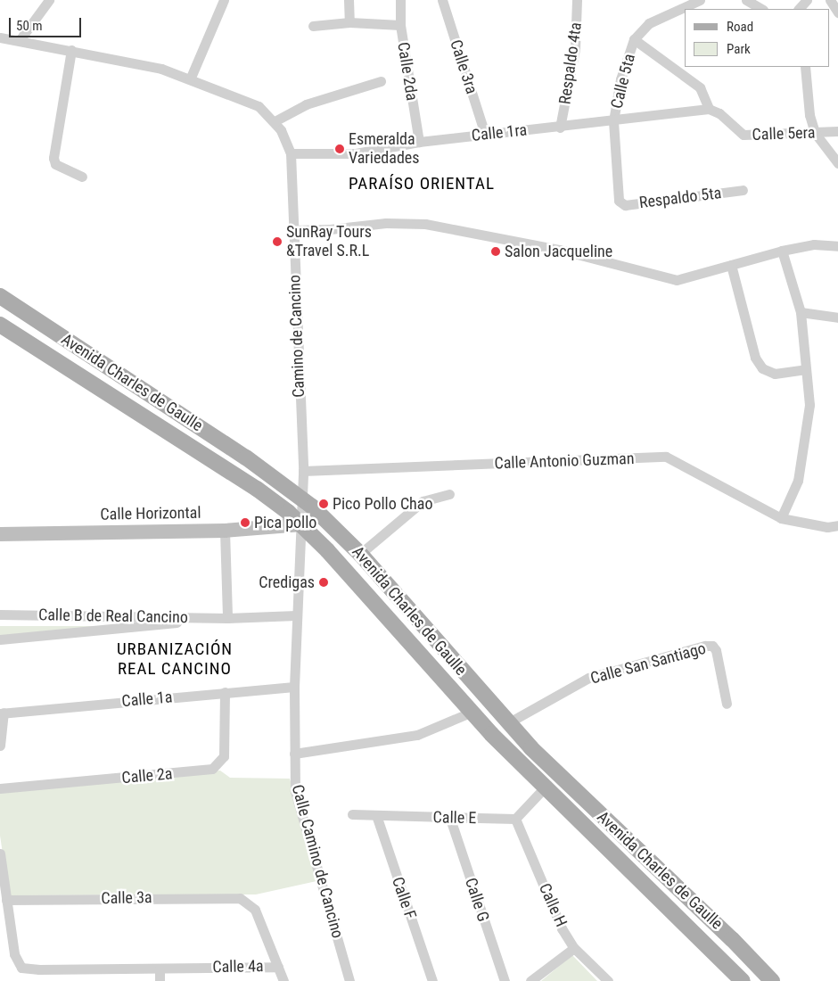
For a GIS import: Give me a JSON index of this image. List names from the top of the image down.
{
  "streets": {
    "main road": ["Avenida Charles de Gaulle", "Calle Horizontal"],
    "street": [
      "Respaldo 4ta",
      "Calle 3ra",
      "Calle 2da",
      "Calle 5ta",
      "Calle 1ra",
      "Calle 5era",
      "Respaldo 5ta",
      "Camino de Cancino",
      "Calle Antonio Guzman",
      "Calle B de Real Cancino",
      "Calle San Santiago",
      "Calle 1a",
      "Calle 2a",
      "Calle E",
      "Calle Camino de Cancino",
      "Calle 3a",
      "Calle F",
      "Calle G",
      "Calle H",
      "Calle 4a"
    ]
  },
  "crossings": [
    ["Respaldo 4ta", "Calle 1ra"],
    ["Calle 3ra", "Calle 1ra"],
    ["Calle 2da", "Calle 1ra"],
    ["Calle 5ta", "Calle 1ra"],
    ["Calle 5ta", "Respaldo 5ta"],
    ["Calle 1ra", "Calle 5era"],
    ["Calle 1ra", "Camino de Cancino"],
    ["Camino de Cancino", "Calle Antonio Guzman"],
    ["Avenida Charles de Gaulle", "Calle Horizontal"],
    ["Avenida Charles de Gaulle", "Calle San Santiago"],
    ["Avenida Charles de Gaulle", "Calle Camino de Cancino"],
    ["Calle Horizontal", "Calle Camino de Cancino"],
    ["Calle 1a", "Calle 2a"],
    ["Calle 1a", "Calle Camino de Cancino"],
    ["Calle E", "Calle F"],
    ["Calle E", "Calle G"],
    ["Calle E", "Calle H"],
    ["Calle 3a", "Calle 4a"]
  ],
  "districts": ["PARAÍSO ORIENTAL", "URBANIZACIÓN REAL CANCINO"],
  "places": [
    "Esmeralda Variedades",
    "SunRay Tours &Travel S.R.L",
    "Salon Jacqueline",
    "Pico Pollo Chao",
    "Pica pollo",
    "Credigas"
  ],
  "legend": ["Road", "Park"],
  "scale_bar": "50 m"
}
